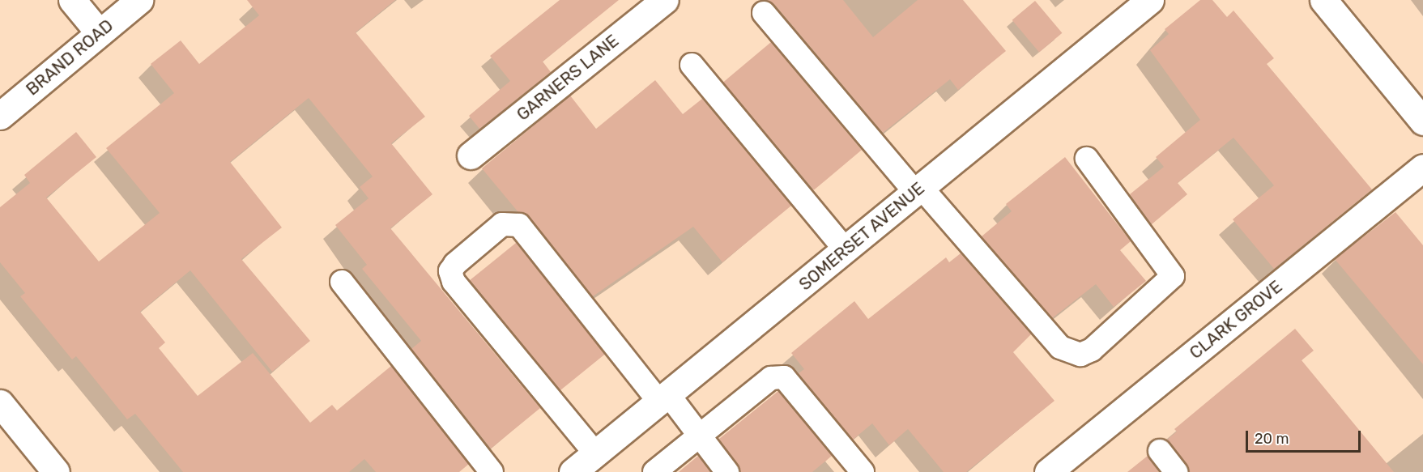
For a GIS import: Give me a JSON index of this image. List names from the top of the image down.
{
  "streets": {
    "street": [
      "BRAND ROAD",
      "GARNERS LANE",
      "SOMERSET AVENUE",
      "CLARK GROVE"
    ]
  },
  "scale_bar": "20 m"
}
